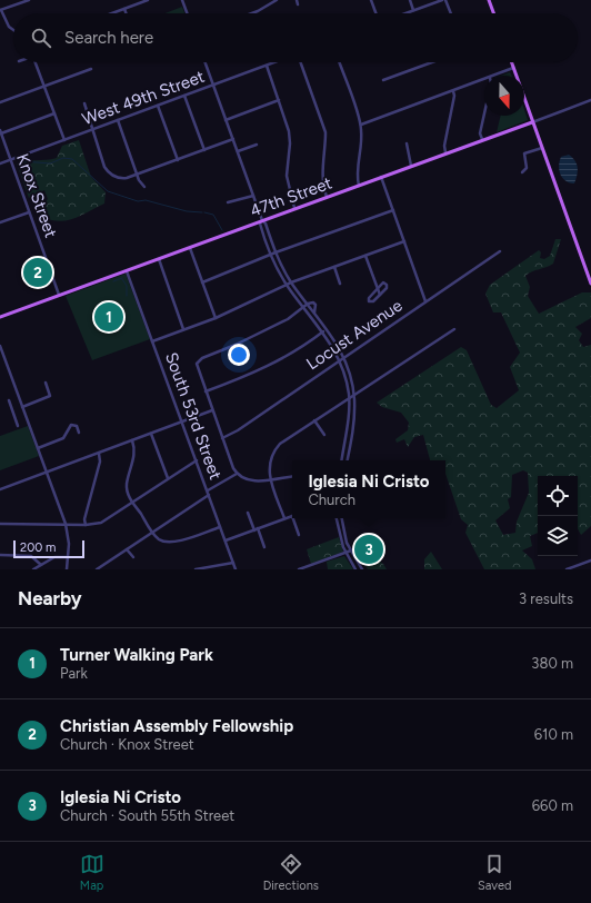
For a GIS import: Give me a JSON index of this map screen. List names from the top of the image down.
{
  "streets": {
    "main road": ["47th Street"],
    "street": [
      "West 49th Street",
      "Knox Street",
      "Locust Avenue",
      "South 53rd Street"
    ]
  },
  "crossings": [
    ["West 49th Street", "Knox Street"],
    ["Knox Street", "47th Street"],
    ["47th Street", "South 53rd Street"]
  ],
  "scale_bar": "200 m",
  "north": "bottom",
  "page": {
    "search": "Search here",
    "pins": ["2", "1", "3"],
    "popup": ["Iglesia Ni Cristo", "Church"],
    "scale": "200 m",
    "heading": ["Nearby", "3 results"],
    "list": [
      {
        "mark": "1",
        "name": "Turner Walking Park",
        "note": "Park",
        "value": "380 m"
      },
      {
        "mark": "2",
        "name": "Christian Assembly Fellowship",
        "note": "Church · Knox Street",
        "value": "610 m"
      },
      {
        "mark": "3",
        "name": "Iglesia Ni Cristo",
        "note": "Church · South 55th Street",
        "value": "660 m"
      }
    ],
    "nav": ["Map", "Directions", "Saved"]
  }
}
